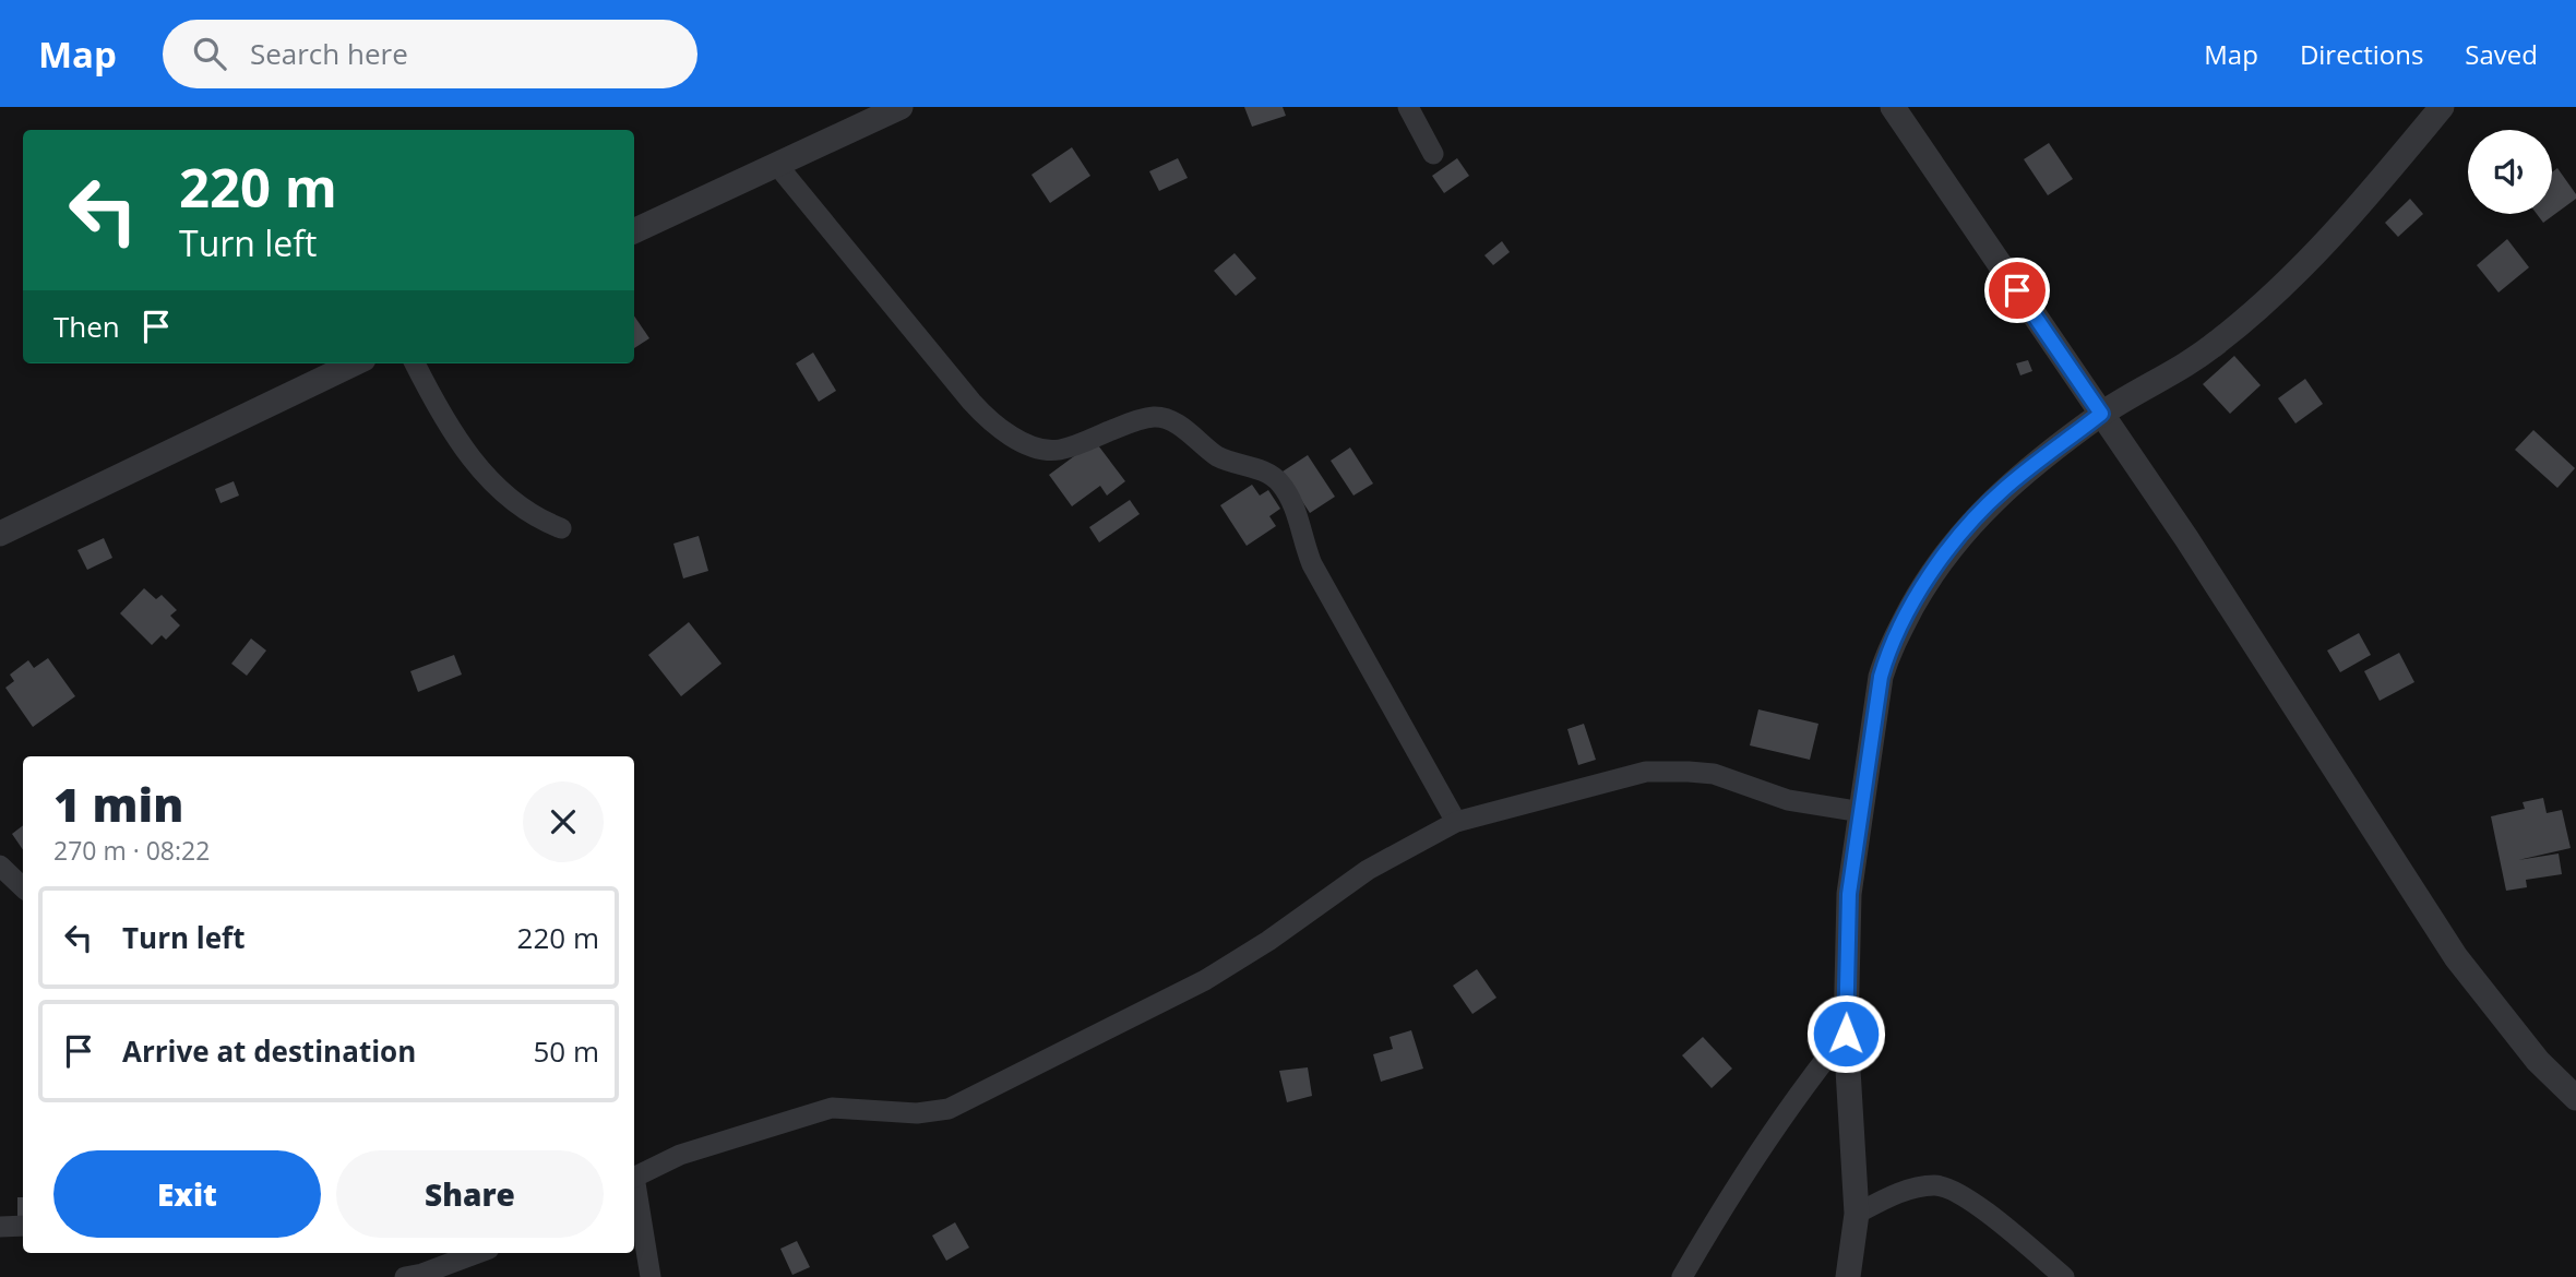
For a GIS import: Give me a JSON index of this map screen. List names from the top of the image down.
{
  "page": {
    "header": "Map",
    "search": "Search here",
    "nav": ["Map", "Directions", "Saved"],
    "turn": ["220 m", "Turn left"],
    "then": "Then",
    "heading": ["1 min", "270 m · 08:22"],
    "list": [
      {
        "name": "Turn left",
        "value": "220 m"
      },
      {
        "name": "Arrive at destination",
        "value": "50 m"
      }
    ],
    "buttons": ["Exit", "Share"]
  }
}
